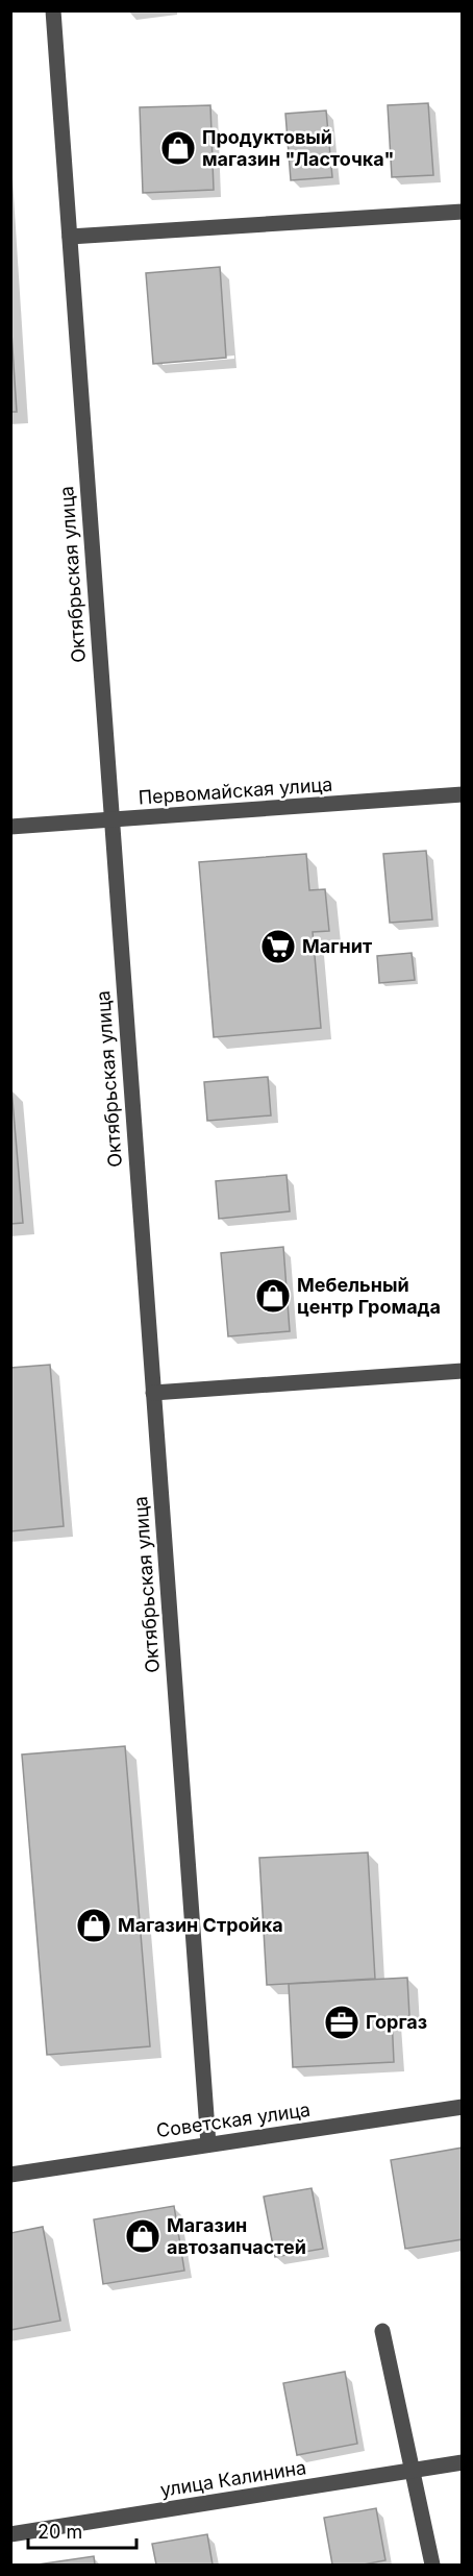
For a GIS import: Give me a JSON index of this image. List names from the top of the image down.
{
  "streets": {
    "street": [
      "Октябрьская улица",
      "Первомайская улица",
      "Советская улица",
      "улица Калинина"
    ]
  },
  "crossings": [
    ["Октябрьская улица", "Первомайская улица"],
    ["Октябрьская улица", "Советская улица"]
  ],
  "places": {
    "shop": [
      "Продуктовый магазин \"Ласточка\"",
      "Мебельный центр Громада",
      "Магазин Стройка",
      "Магазин автозапчастей"
    ],
    "supermarket": ["Магнит"],
    "office": ["Горгаз"]
  },
  "scale_bar": "20 m"
}
